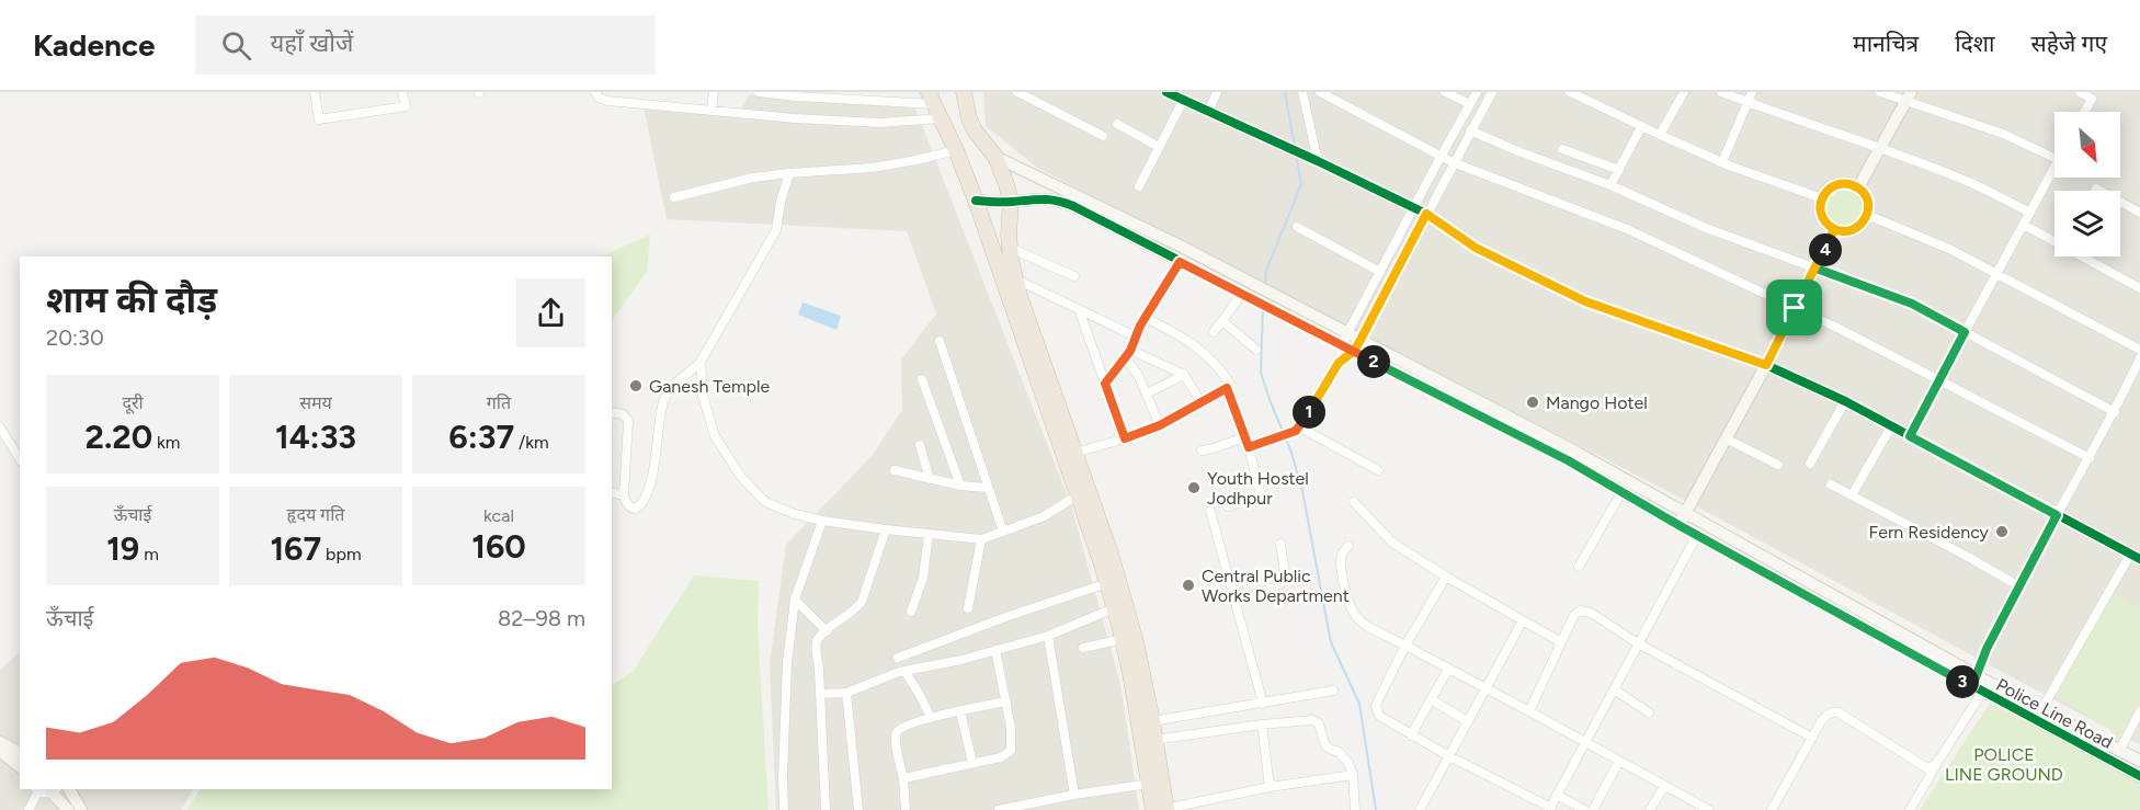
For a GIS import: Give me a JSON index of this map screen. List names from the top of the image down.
{
  "streets": {
    "street": ["Police Line Road"]
  },
  "parks": ["POLICE LINE GROUND"],
  "places": [
    "Ganesh Temple",
    "Mango Hotel",
    "Youth Hostel Jodhpur",
    "Fern Residency",
    "Central Public Works Department"
  ],
  "north": "bottom right",
  "page": {
    "header": "Kadence",
    "search": "यहाँ खोजें",
    "nav": ["मानचित्र", "दिशा", "सहेजे गए"],
    "pins": [
      "4",
      "2",
      "1",
      "3"
    ],
    "heading": ["शाम की दौड़", "20:30"],
    "stats": [
      ["दूरी", "2.20 km"],
      ["समय", "14:33"],
      ["गति", "6:37 /km"],
      ["ऊँचाई", "19 m"],
      ["हृदय गति", "167 bpm"],
      ["kcal", "160"]
    ],
    "chart": ["ऊँचाई", "82–98 m"]
  }
}
